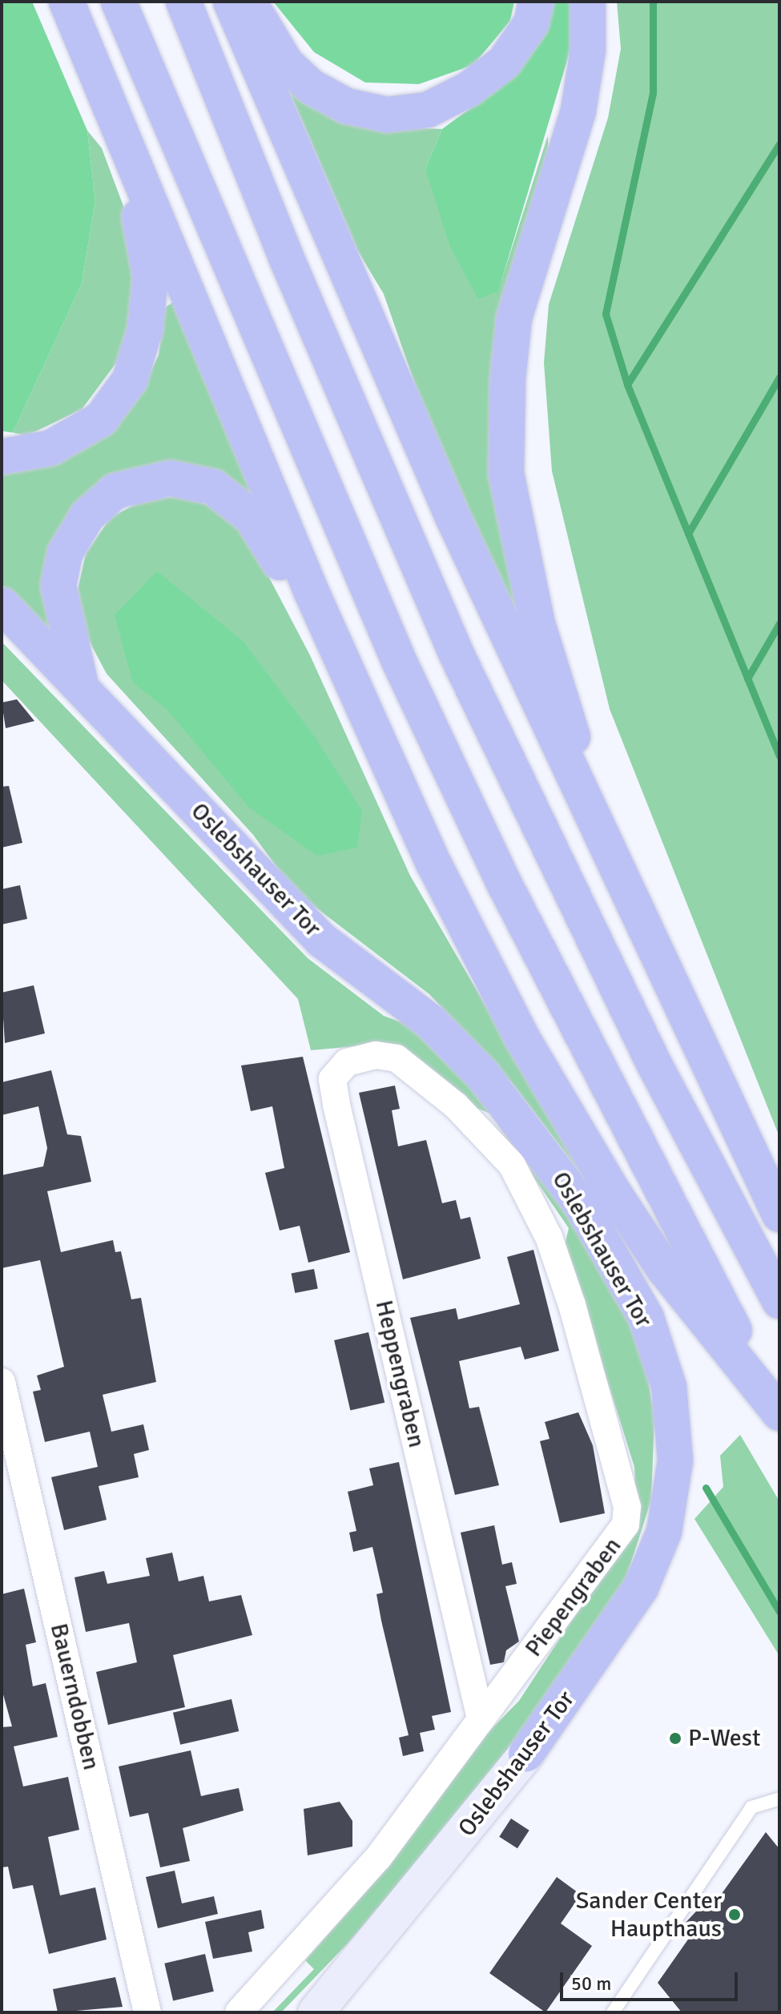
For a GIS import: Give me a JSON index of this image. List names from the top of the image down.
{
  "streets": {
    "highway": ["Oslebshauser Tor"],
    "street": ["Heppengraben", "Piepengraben", "Bauerndobben"]
  },
  "crossings": [
    ["Heppengraben", "Piepengraben"]
  ],
  "places": ["P-West", "Sander Center Haupthaus"],
  "scale_bar": "50 m"
}
